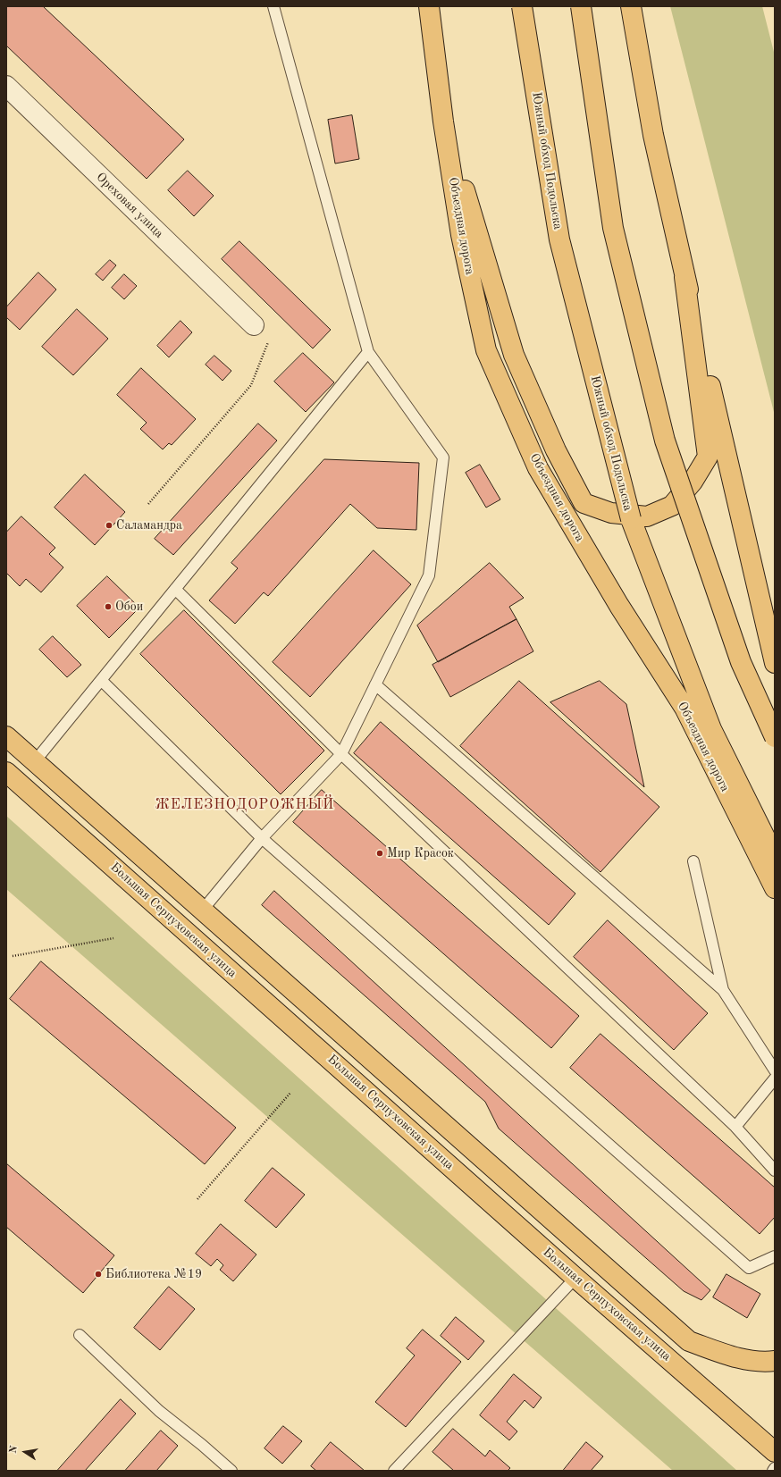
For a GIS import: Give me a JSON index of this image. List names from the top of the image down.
{
  "streets": {
    "main road": ["Южный обход Подольска", "Объездная дорога", "Большая Серпуховская улица"],
    "street": ["Ореховая улица"]
  },
  "districts": ["ЖЕЛЕЗНОДОРОЖНЫЙ"],
  "places": [
    "Саламандра",
    "Обои",
    "Мир Красок",
    "Библиотека №19"
  ],
  "north": "left"
}
